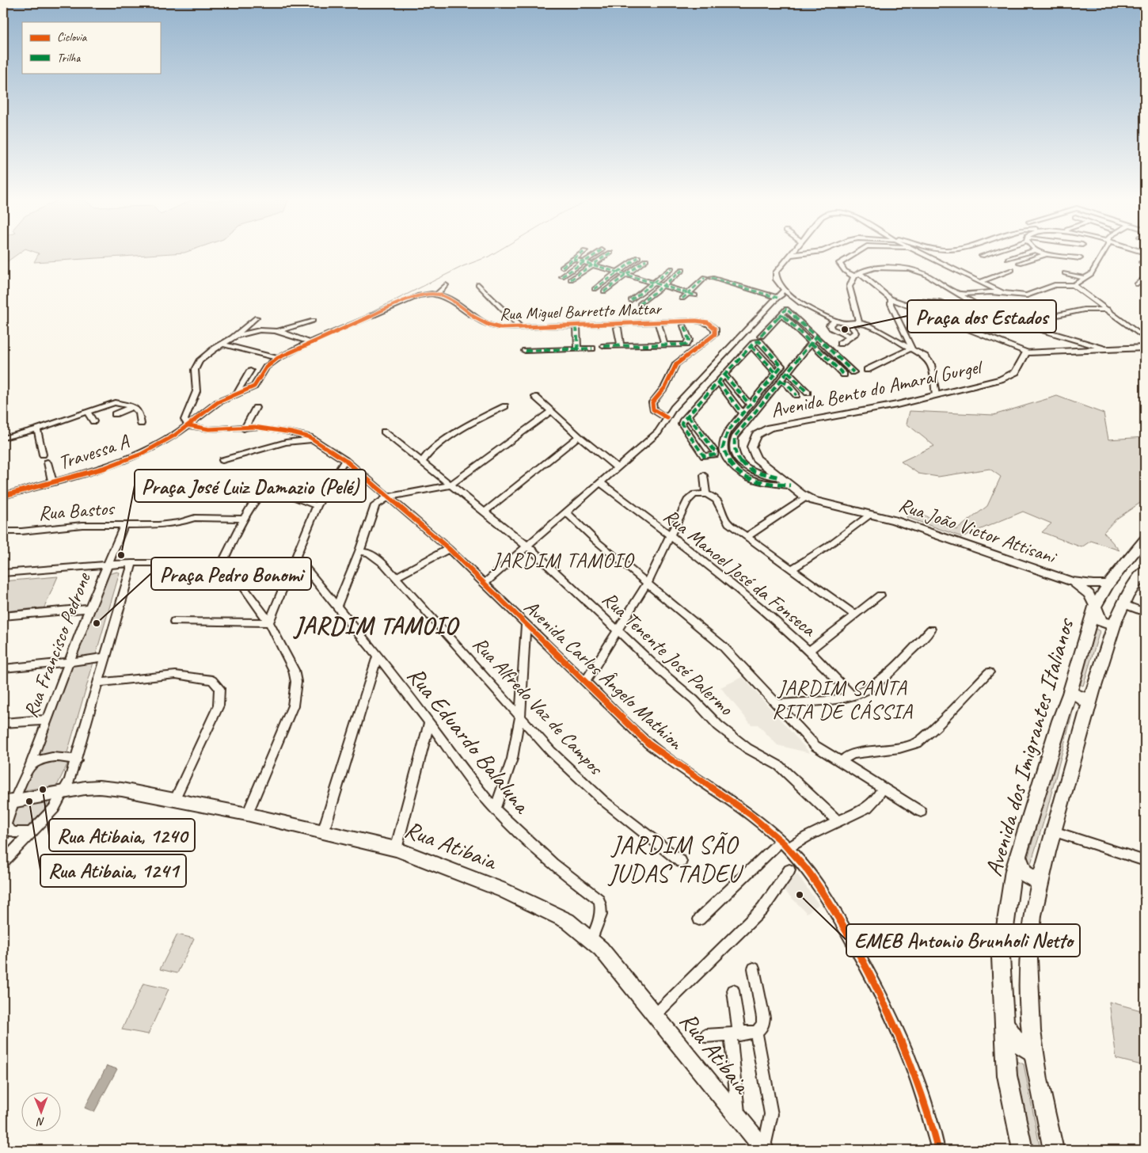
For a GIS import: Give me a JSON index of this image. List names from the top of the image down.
{
  "streets": {
    "main road": ["Avenida dos Imigrantes Italianos", "Rua Atibaia"],
    "street": [
      "Rua Miguel Barretto Mattar",
      "Avenida Bento do Amaral Gurgel",
      "Travessa A",
      "Rua Bastos",
      "Rua João Victor Attisani",
      "Rua Manoel José da Fonseca",
      "Rua Francisco Pedrone",
      "Rua Tenente José Palermo",
      "Avenida Carlos Ângelo Mathion",
      "Rua Alfredo Vaz de Campos",
      "Rua Eduardo Balaluna"
    ]
  },
  "crossings": [
    ["Rua Miguel Barretto Mattar", "Travessa A"],
    ["Avenida Bento do Amaral Gurgel", "Rua João Victor Attisani"],
    ["Travessa A", "Avenida Carlos Ângelo Mathion"],
    ["Rua Bastos", "Rua Francisco Pedrone"],
    ["Rua Francisco Pedrone", "Rua Atibaia"],
    ["Rua Eduardo Balaluna", "Rua Atibaia"]
  ],
  "districts": [
    "JARDIM TAMOIO",
    "JARDIM TAMOIO",
    "JARDIM SANTA RITA DE CÁSSIA",
    "JARDIM SÃO JUDAS TADEU"
  ],
  "places": [
    "Praça dos Estados",
    "Praça José Luiz Damazio (Pelé)",
    "Praça Pedro Bonomi",
    "Rua Atibaia, 1240",
    "Rua Atibaia, 1241",
    "EMEB Antonio Brunholi Netto"
  ],
  "legend": ["Ciclovia", "Trilha"],
  "north": "bottom"
}
